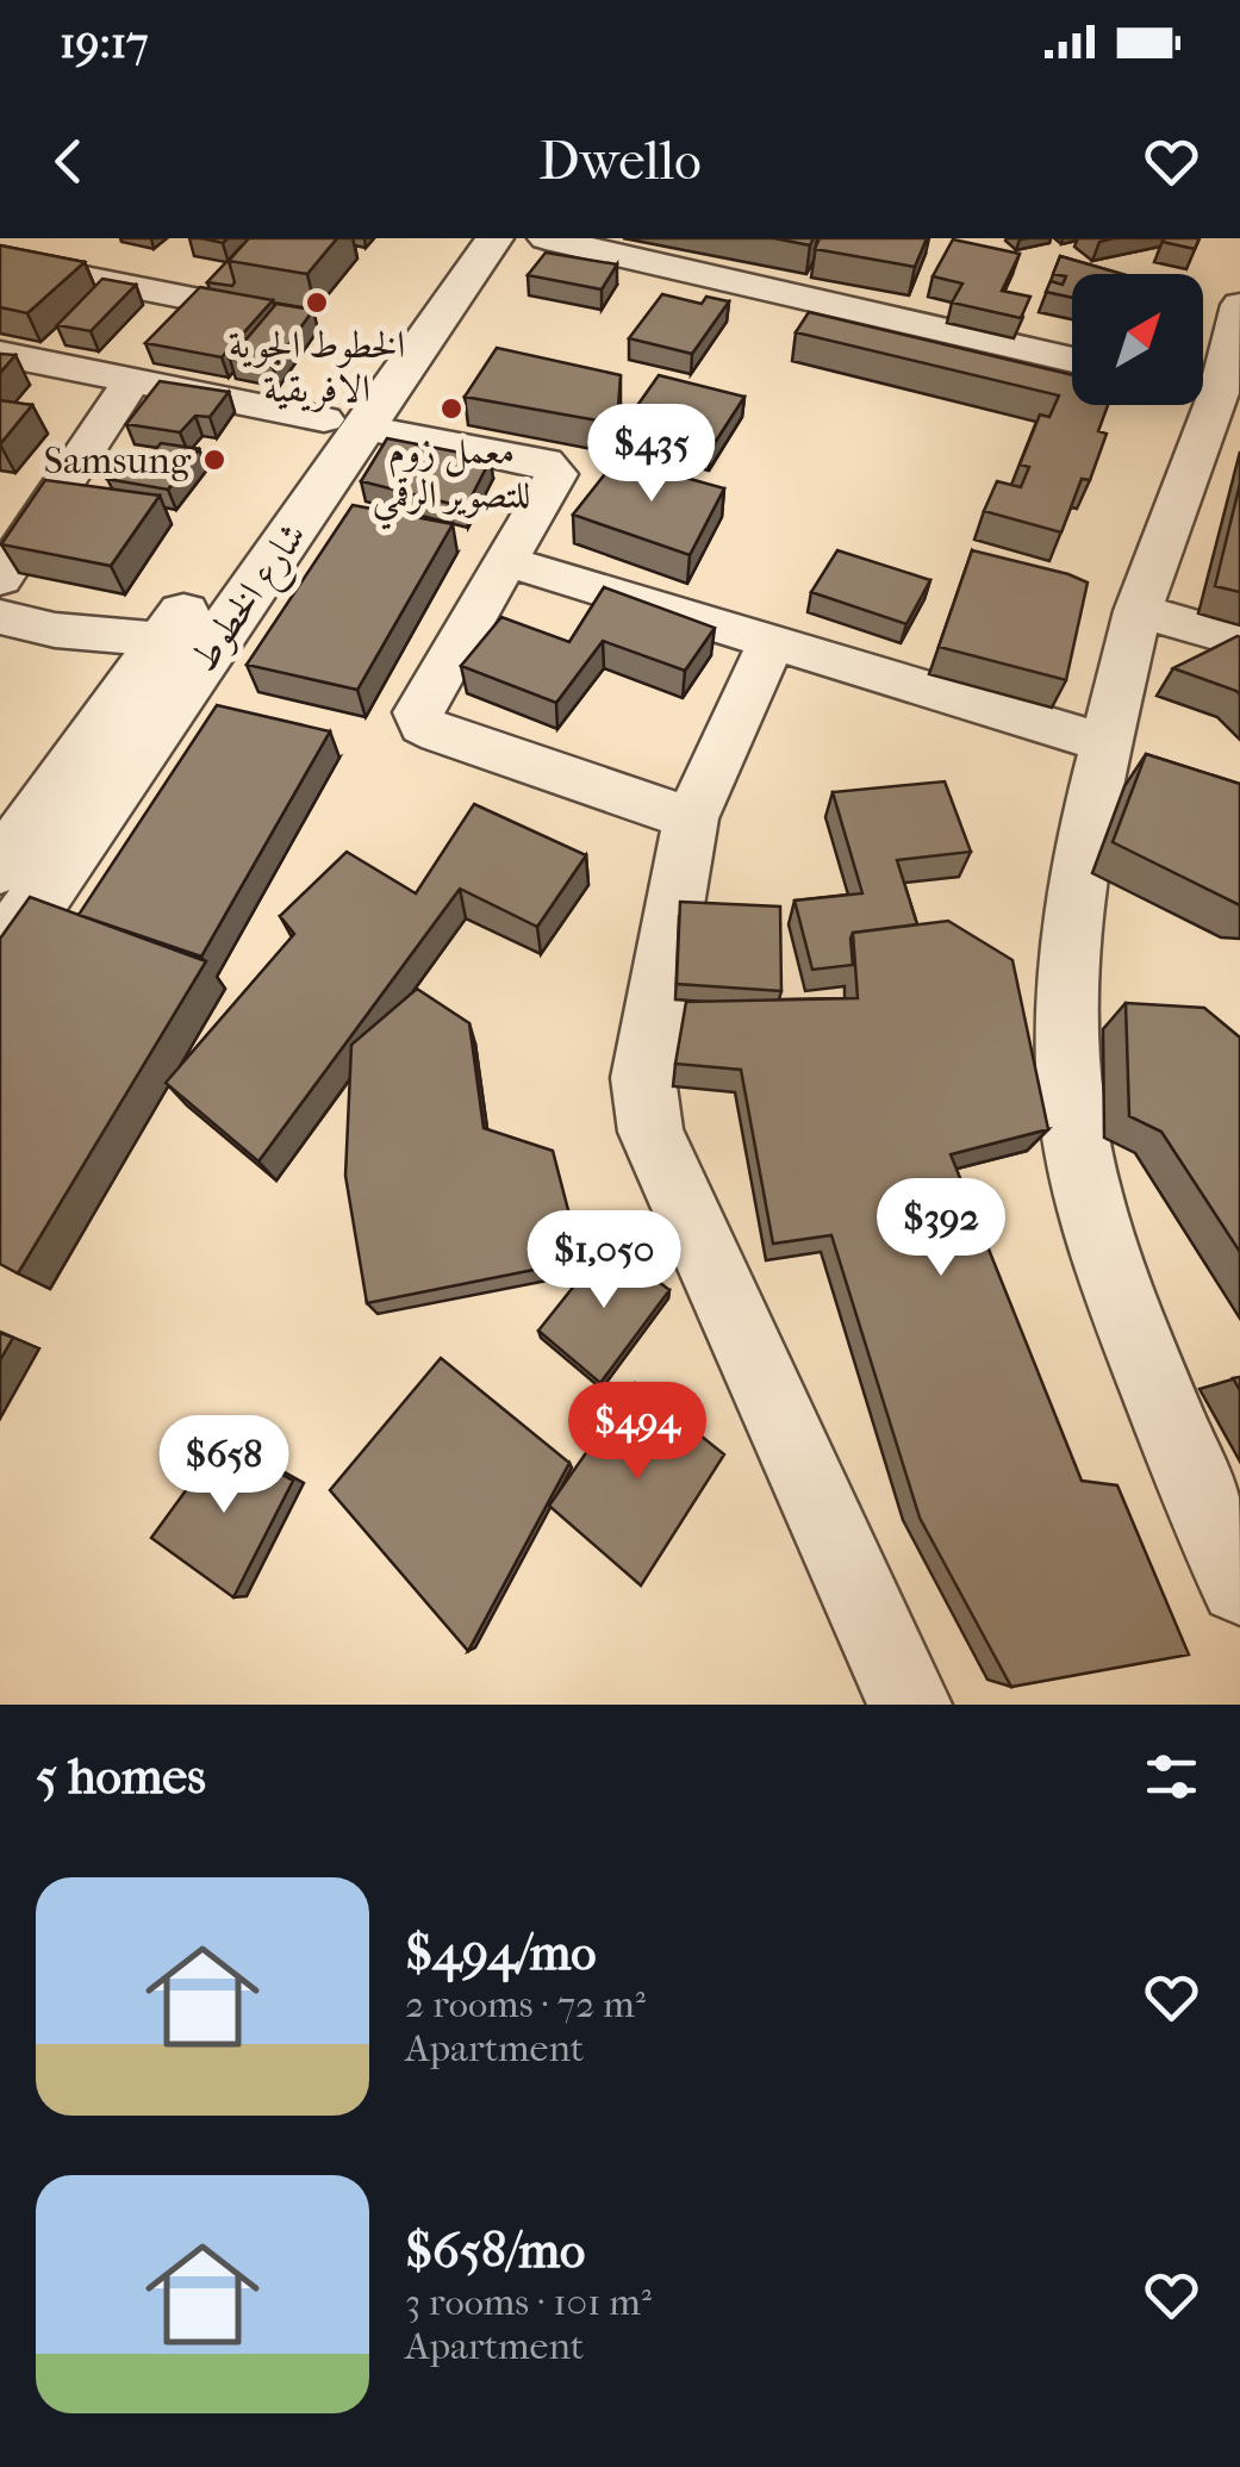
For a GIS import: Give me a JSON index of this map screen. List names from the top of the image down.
{
  "streets": {
    "street": ["شارع الخطوط"]
  },
  "places": ["الخطوط الجوية الافريقية", "معمل زوم للتصوير الرقمي", "Samsung"],
  "north": "top right",
  "page": {
    "status": "19:17",
    "header": "Dwello",
    "price": [
      "$435",
      "$392",
      "$1,050",
      "$494",
      "$658"
    ],
    "heading": "5 homes",
    "list": [
      {
        "name": "$494/mo",
        "note": "2 rooms · 72 m² · Apartment"
      },
      {
        "name": "$658/mo",
        "note": "3 rooms · 101 m² · Apartment"
      }
    ]
  }
}
